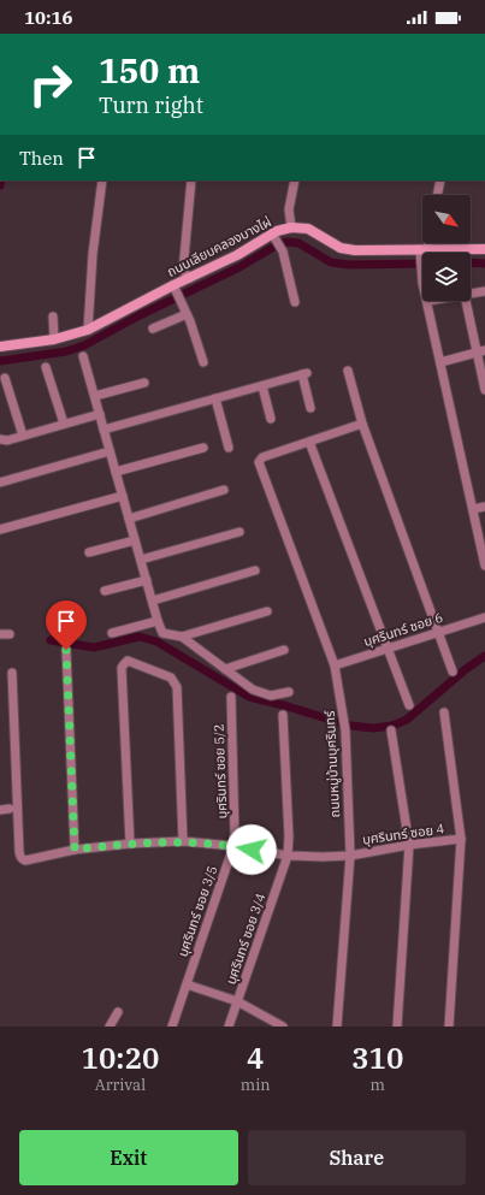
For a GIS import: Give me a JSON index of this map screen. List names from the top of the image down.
{
  "streets": {
    "street": [
      "ถนนเลียบคลองบางไผ่",
      "บุศรินทร์ ซอย 6",
      "ถนนหมู่บ้านบุศรินทร์",
      "บุศรินทร์ ซอย 5/2",
      "บุศรินทร์ ซอย 4",
      "บุศรินทร์ ซอย 3/5",
      "บุศรินทร์ ซอย 3/4"
    ]
  },
  "crossings": [
    ["บุศรินทร์ ซอย 6", "ถนนหมู่บ้านบุศรินทร์"],
    ["ถนนหมู่บ้านบุศรินทร์", "บุศรินทร์ ซอย 4"],
    ["บุศรินทร์ ซอย 5/2", "บุศรินทร์ ซอย 4"],
    ["บุศรินทร์ ซอย 5/2", "บุศรินทร์ ซอย 3/5"],
    ["บุศรินทร์ ซอย 4", "บุศรินทร์ ซอย 3/5"],
    ["บุศรินทร์ ซอย 4", "บุศรินทร์ ซอย 3/4"]
  ],
  "north": "bottom right",
  "page": {
    "status": "10:16",
    "turn": ["150 m", "Turn right"],
    "then": "Then",
    "eta": [
      "10:20",
      "Arrival",
      "4",
      "min",
      "310",
      "m"
    ],
    "buttons": ["Exit", "Share"]
  }
}
